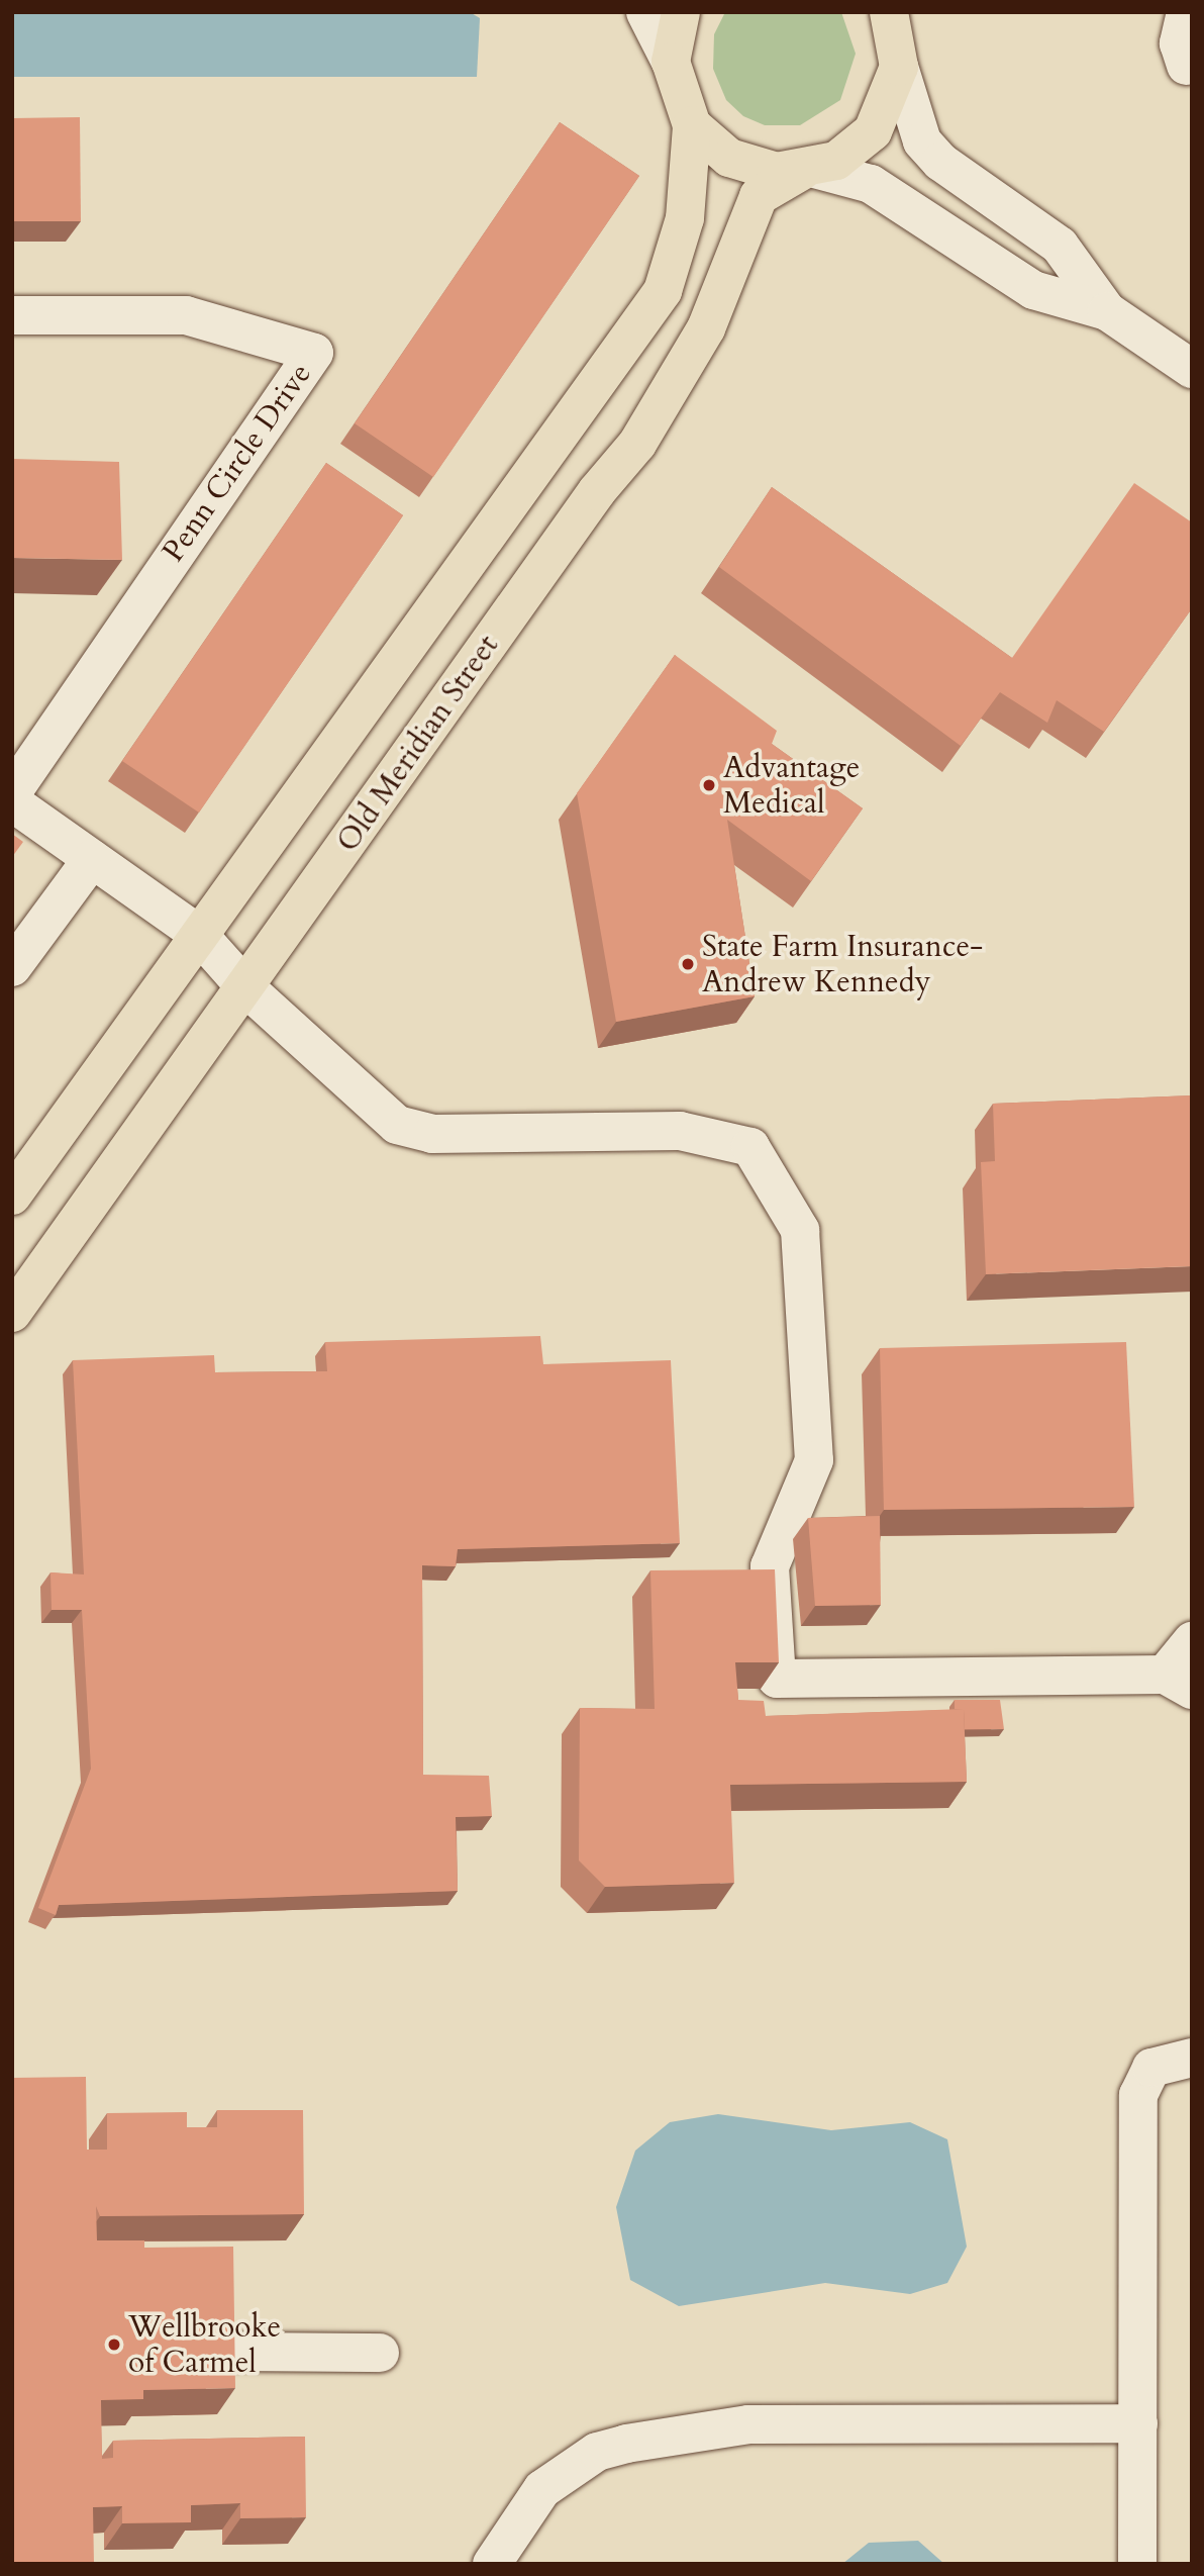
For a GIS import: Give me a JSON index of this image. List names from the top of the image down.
{
  "streets": {
    "main road": ["Old Meridian Street"],
    "street": ["Penn Circle Drive"]
  },
  "places": ["Advantage Medical", "State Farm Insurance- Andrew Kennedy", "Wellbrooke of Carmel"]
}
